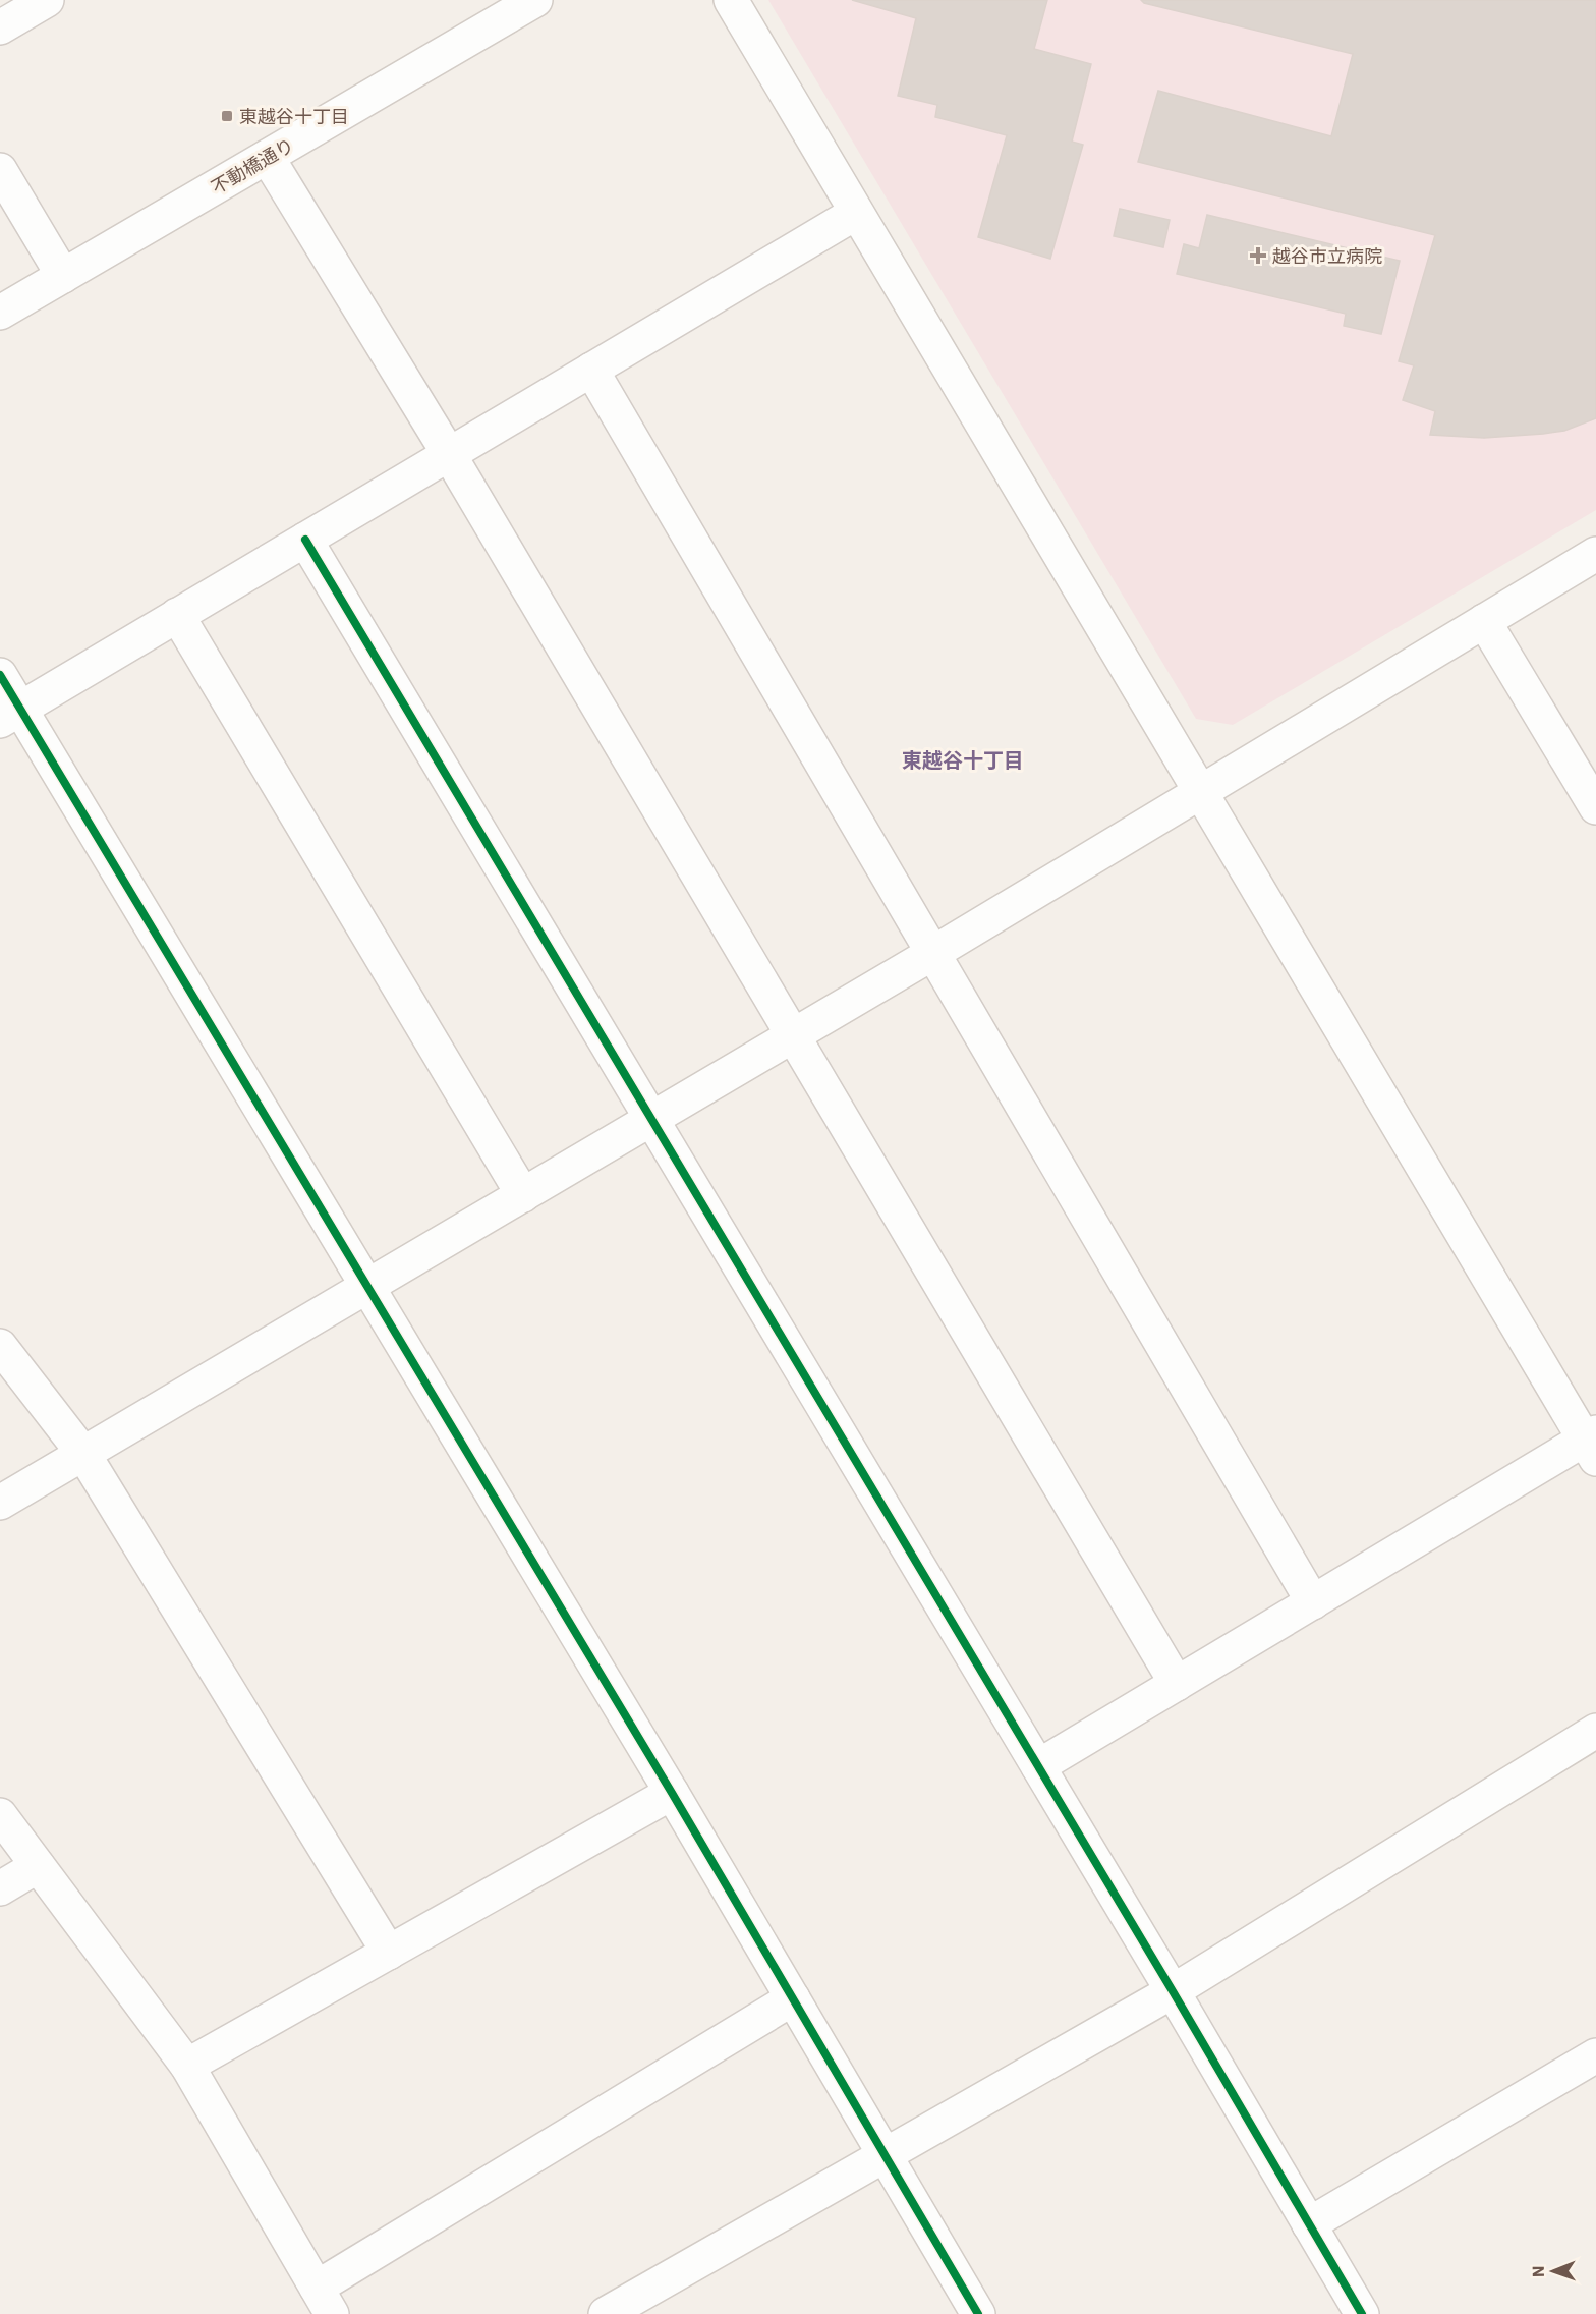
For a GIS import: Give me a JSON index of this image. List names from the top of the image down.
{
  "streets": {
    "street": ["不動橋通り"]
  },
  "districts": ["東越谷十丁目"],
  "places": {
    "transit": ["東越谷十丁目"],
    "health": ["越谷市立病院"]
  },
  "north": "left"
}
